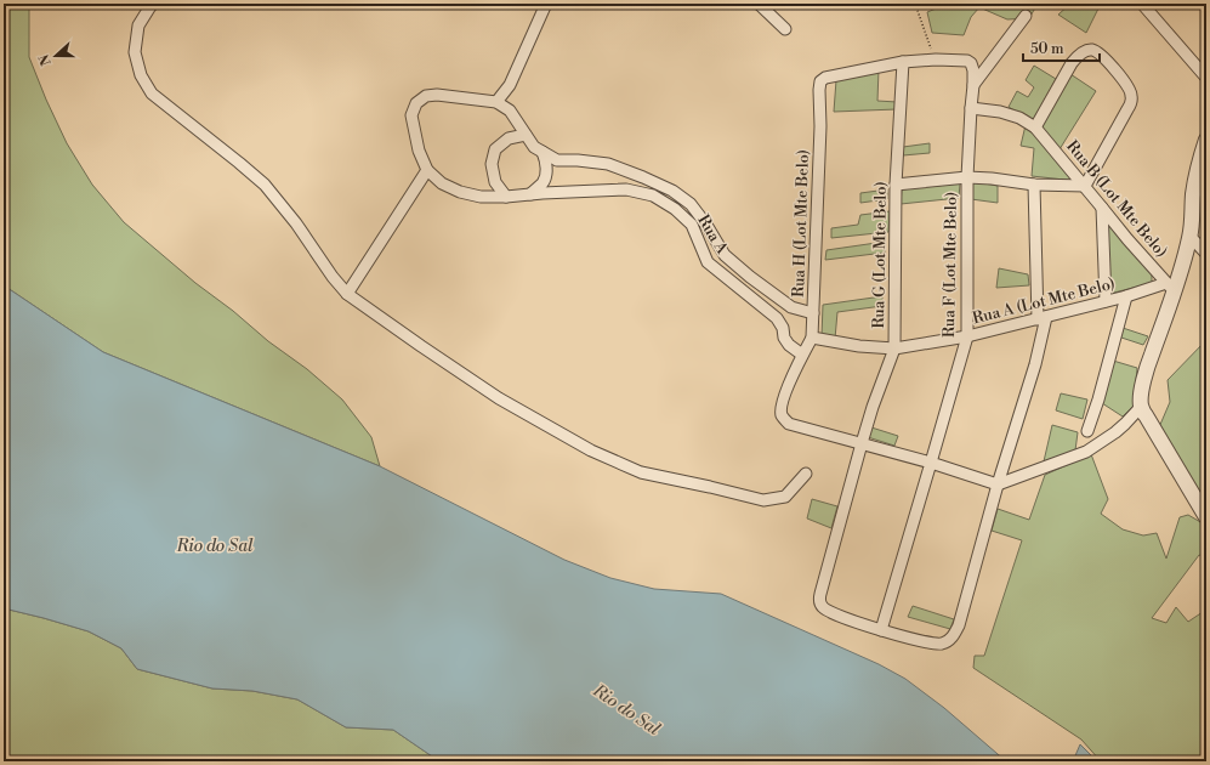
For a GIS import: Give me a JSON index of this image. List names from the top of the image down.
{
  "streets": {
    "street": [
      "Rua B (Lot Mte Belo)",
      "Rua H (Lot Mte Belo)",
      "Rua A",
      "Rua G (Lot Mte Belo)",
      "Rua F (Lot Mte Belo)",
      "Rua A (Lot Mte Belo)"
    ]
  },
  "crossings": [
    ["Rua B (Lot Mte Belo)", "Rua A (Lot Mte Belo)"],
    ["Rua H (Lot Mte Belo)", "Rua A"],
    ["Rua H (Lot Mte Belo)", "Rua G (Lot Mte Belo)"],
    ["Rua H (Lot Mte Belo)", "Rua A (Lot Mte Belo)"],
    ["Rua G (Lot Mte Belo)", "Rua F (Lot Mte Belo)"],
    ["Rua G (Lot Mte Belo)", "Rua A (Lot Mte Belo)"],
    ["Rua F (Lot Mte Belo)", "Rua A (Lot Mte Belo)"]
  ],
  "water": ["Rio do Sal"],
  "scale_bar": "50 m",
  "north": "left"
}
